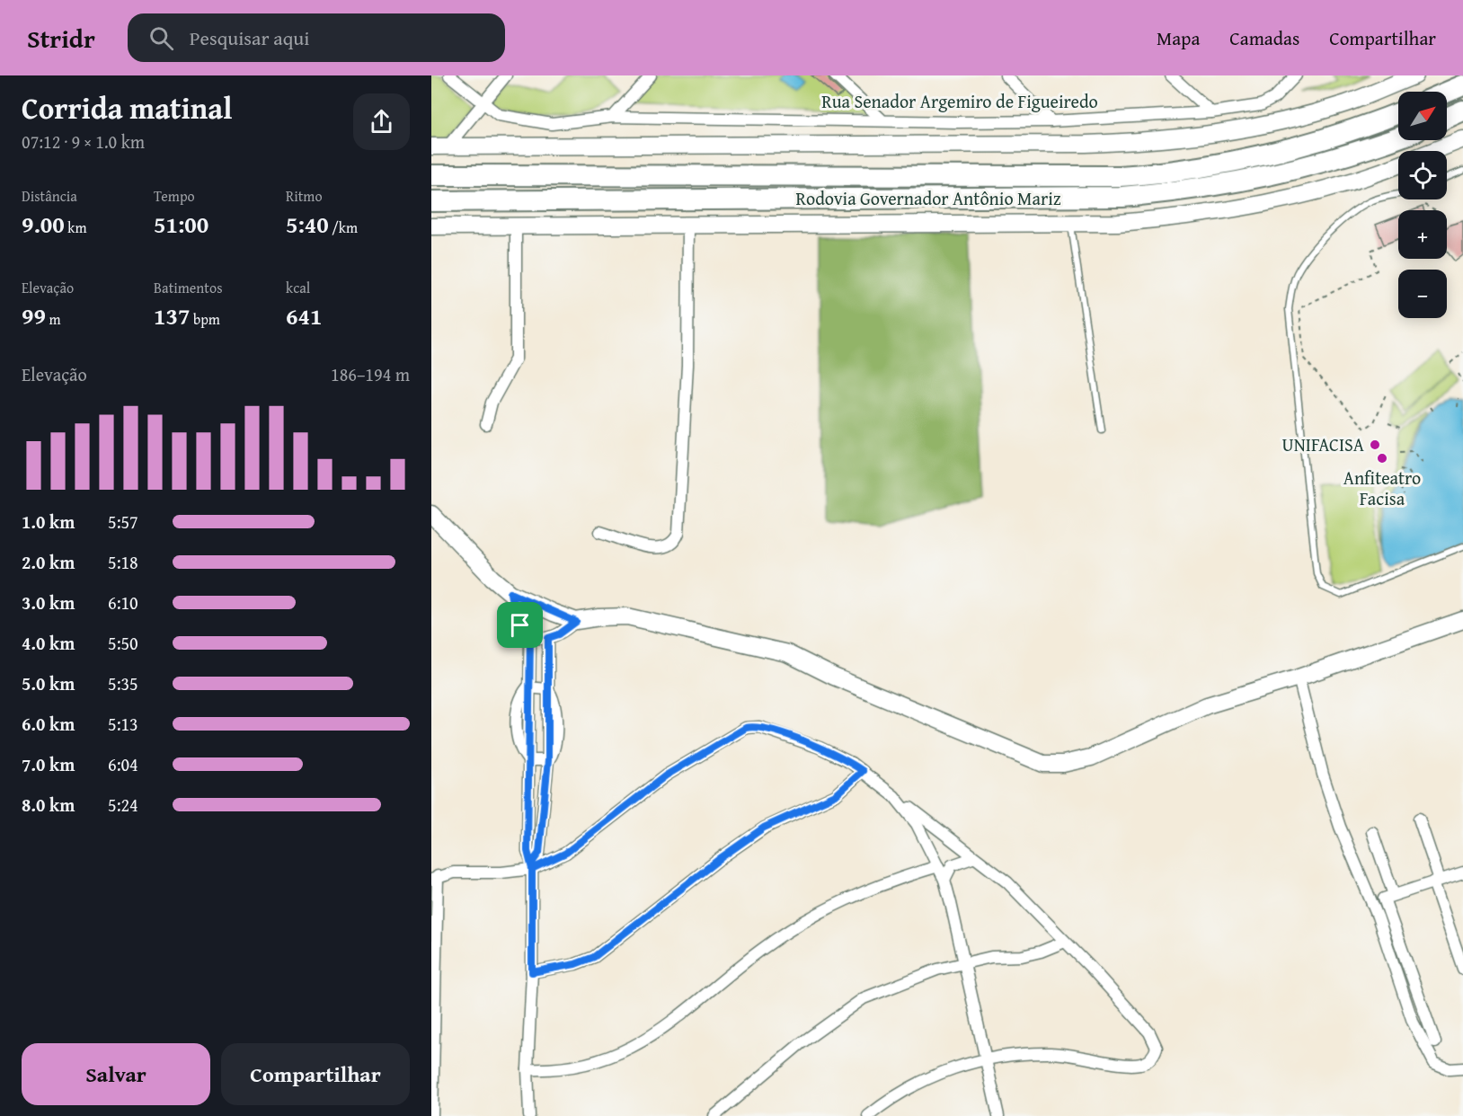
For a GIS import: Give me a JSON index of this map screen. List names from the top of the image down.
{
  "streets": {
    "highway": ["Rodovia Governador Antônio Mariz"],
    "street": ["Rua Senador Argemiro de Figueiredo"]
  },
  "places": ["UNIFACISA", "Anfiteatro Facisa"],
  "north": "top right",
  "page": {
    "header": "Stridr",
    "search": "Pesquisar aqui",
    "nav": ["Mapa", "Camadas", "Compartilhar"],
    "heading": ["Corrida matinal", "07:12 · 9 × 1.0 km"],
    "map_buttons": ["+", "−"],
    "stats": [
      ["Distância", "9.00 km"],
      ["Tempo", "51:00"],
      ["Ritmo", "5:40 /km"],
      ["Elevação", "99 m"],
      ["Batimentos", "137 bpm"],
      ["kcal", "641"]
    ],
    "chart": ["Elevação", "186–194 m"],
    "list": [
      {
        "name": "1.0 km",
        "note": "5:57"
      },
      {
        "name": "2.0 km",
        "note": "5:18"
      },
      {
        "name": "3.0 km",
        "note": "6:10"
      },
      {
        "name": "4.0 km",
        "note": "5:50"
      },
      {
        "name": "5.0 km",
        "note": "5:35"
      },
      {
        "name": "6.0 km",
        "note": "5:13"
      },
      {
        "name": "7.0 km",
        "note": "6:04"
      },
      {
        "name": "8.0 km",
        "note": "5:24"
      }
    ],
    "buttons": ["Salvar", "Compartilhar"]
  }
}
